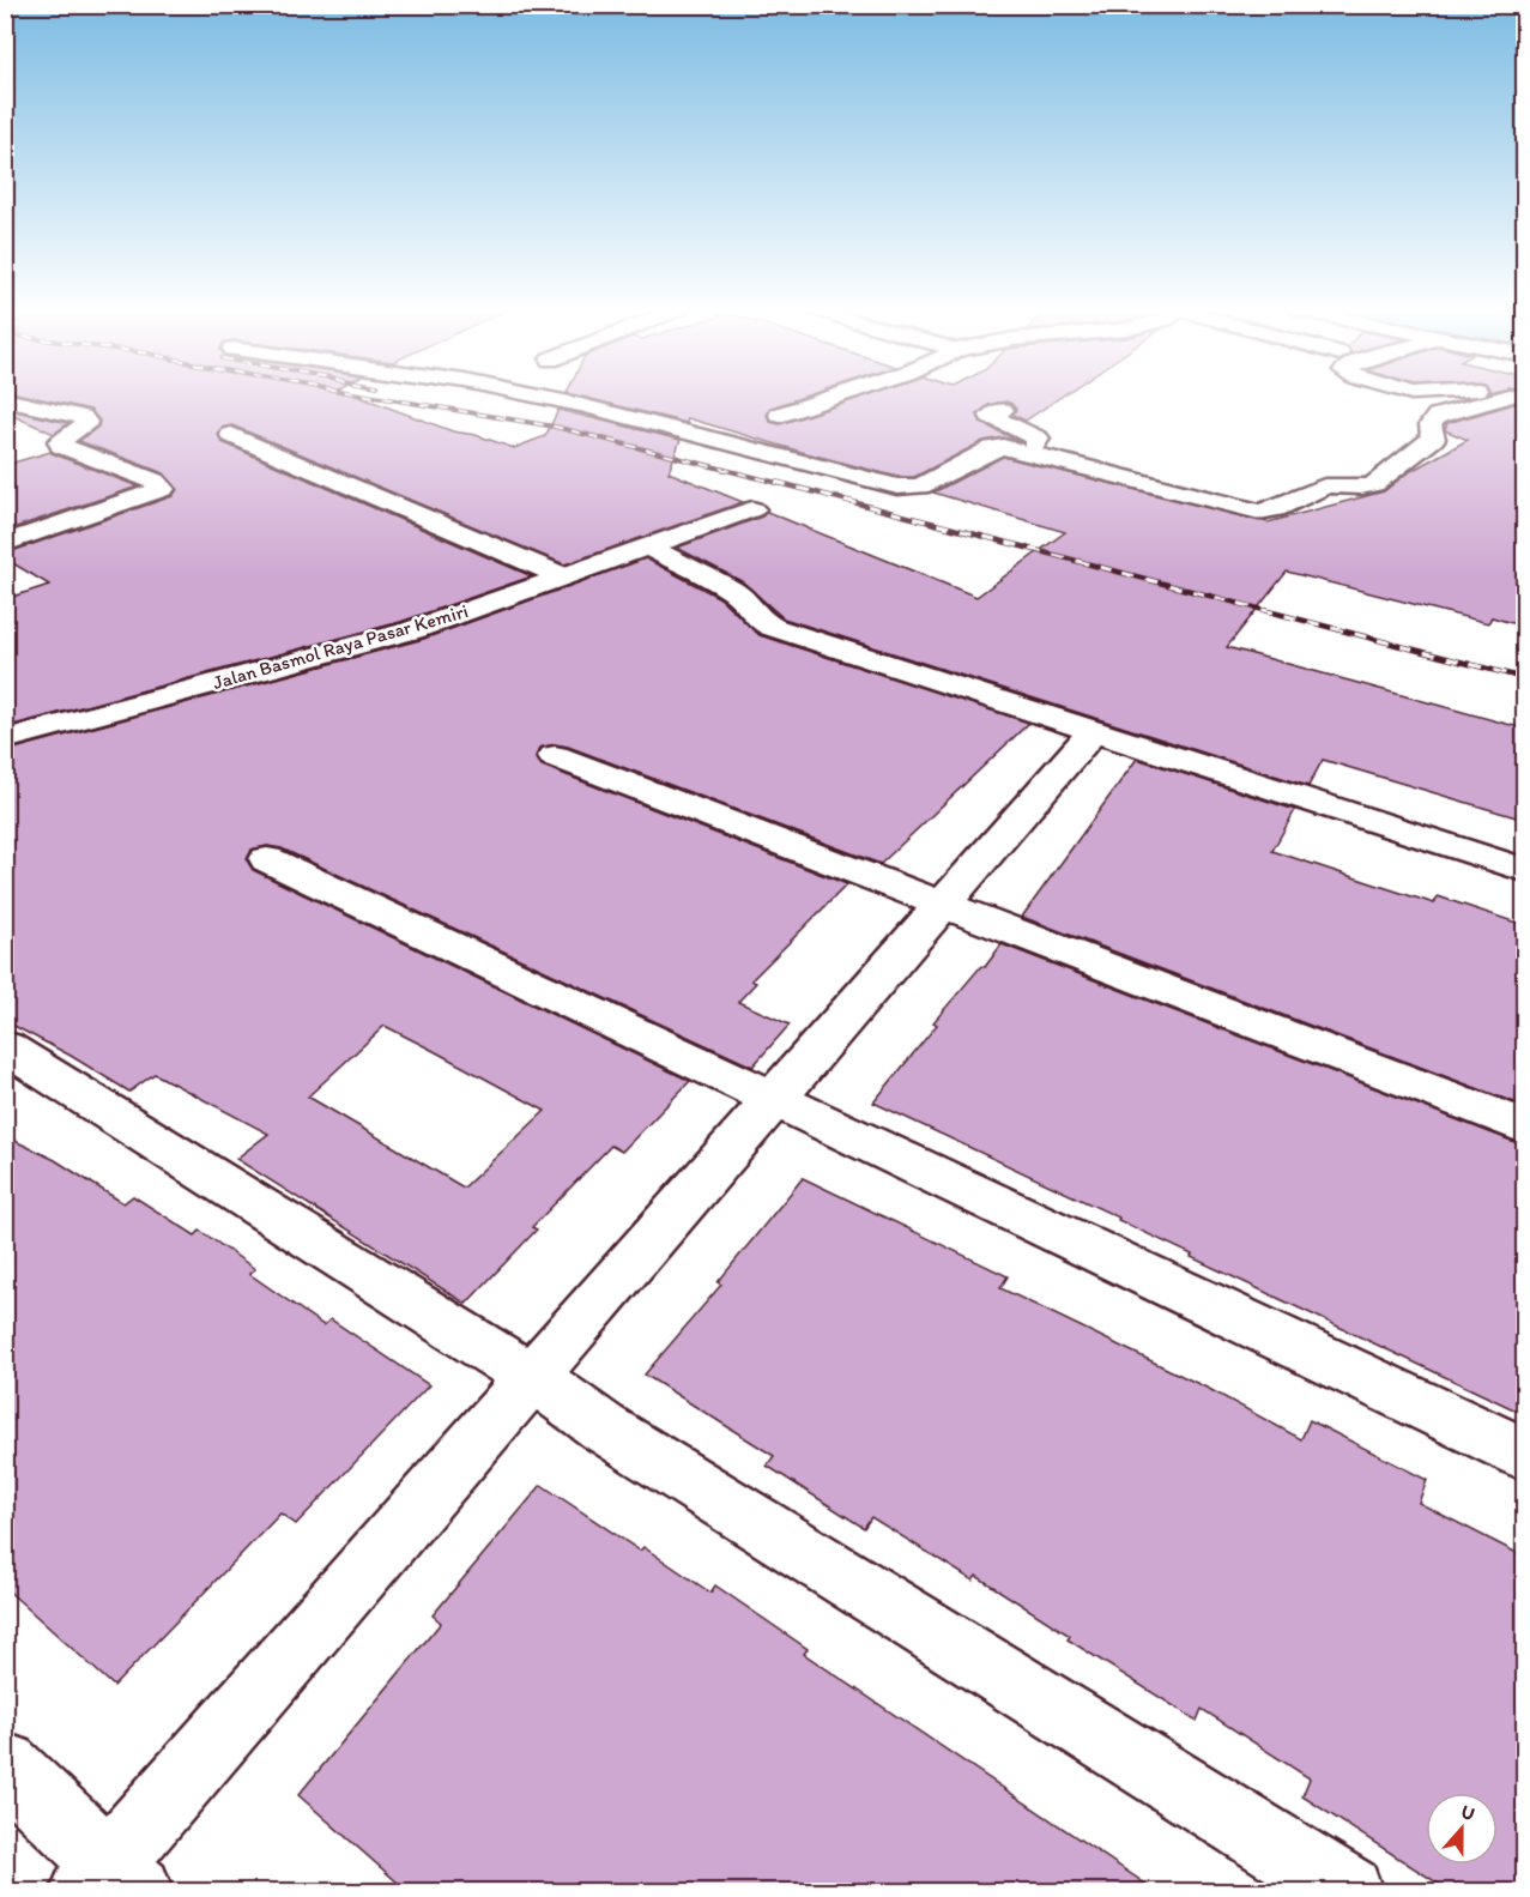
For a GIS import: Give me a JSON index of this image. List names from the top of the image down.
{
  "streets": {
    "street": ["Jalan Basmol Raya Pasar Kemiri"]
  },
  "north": "top"
}
